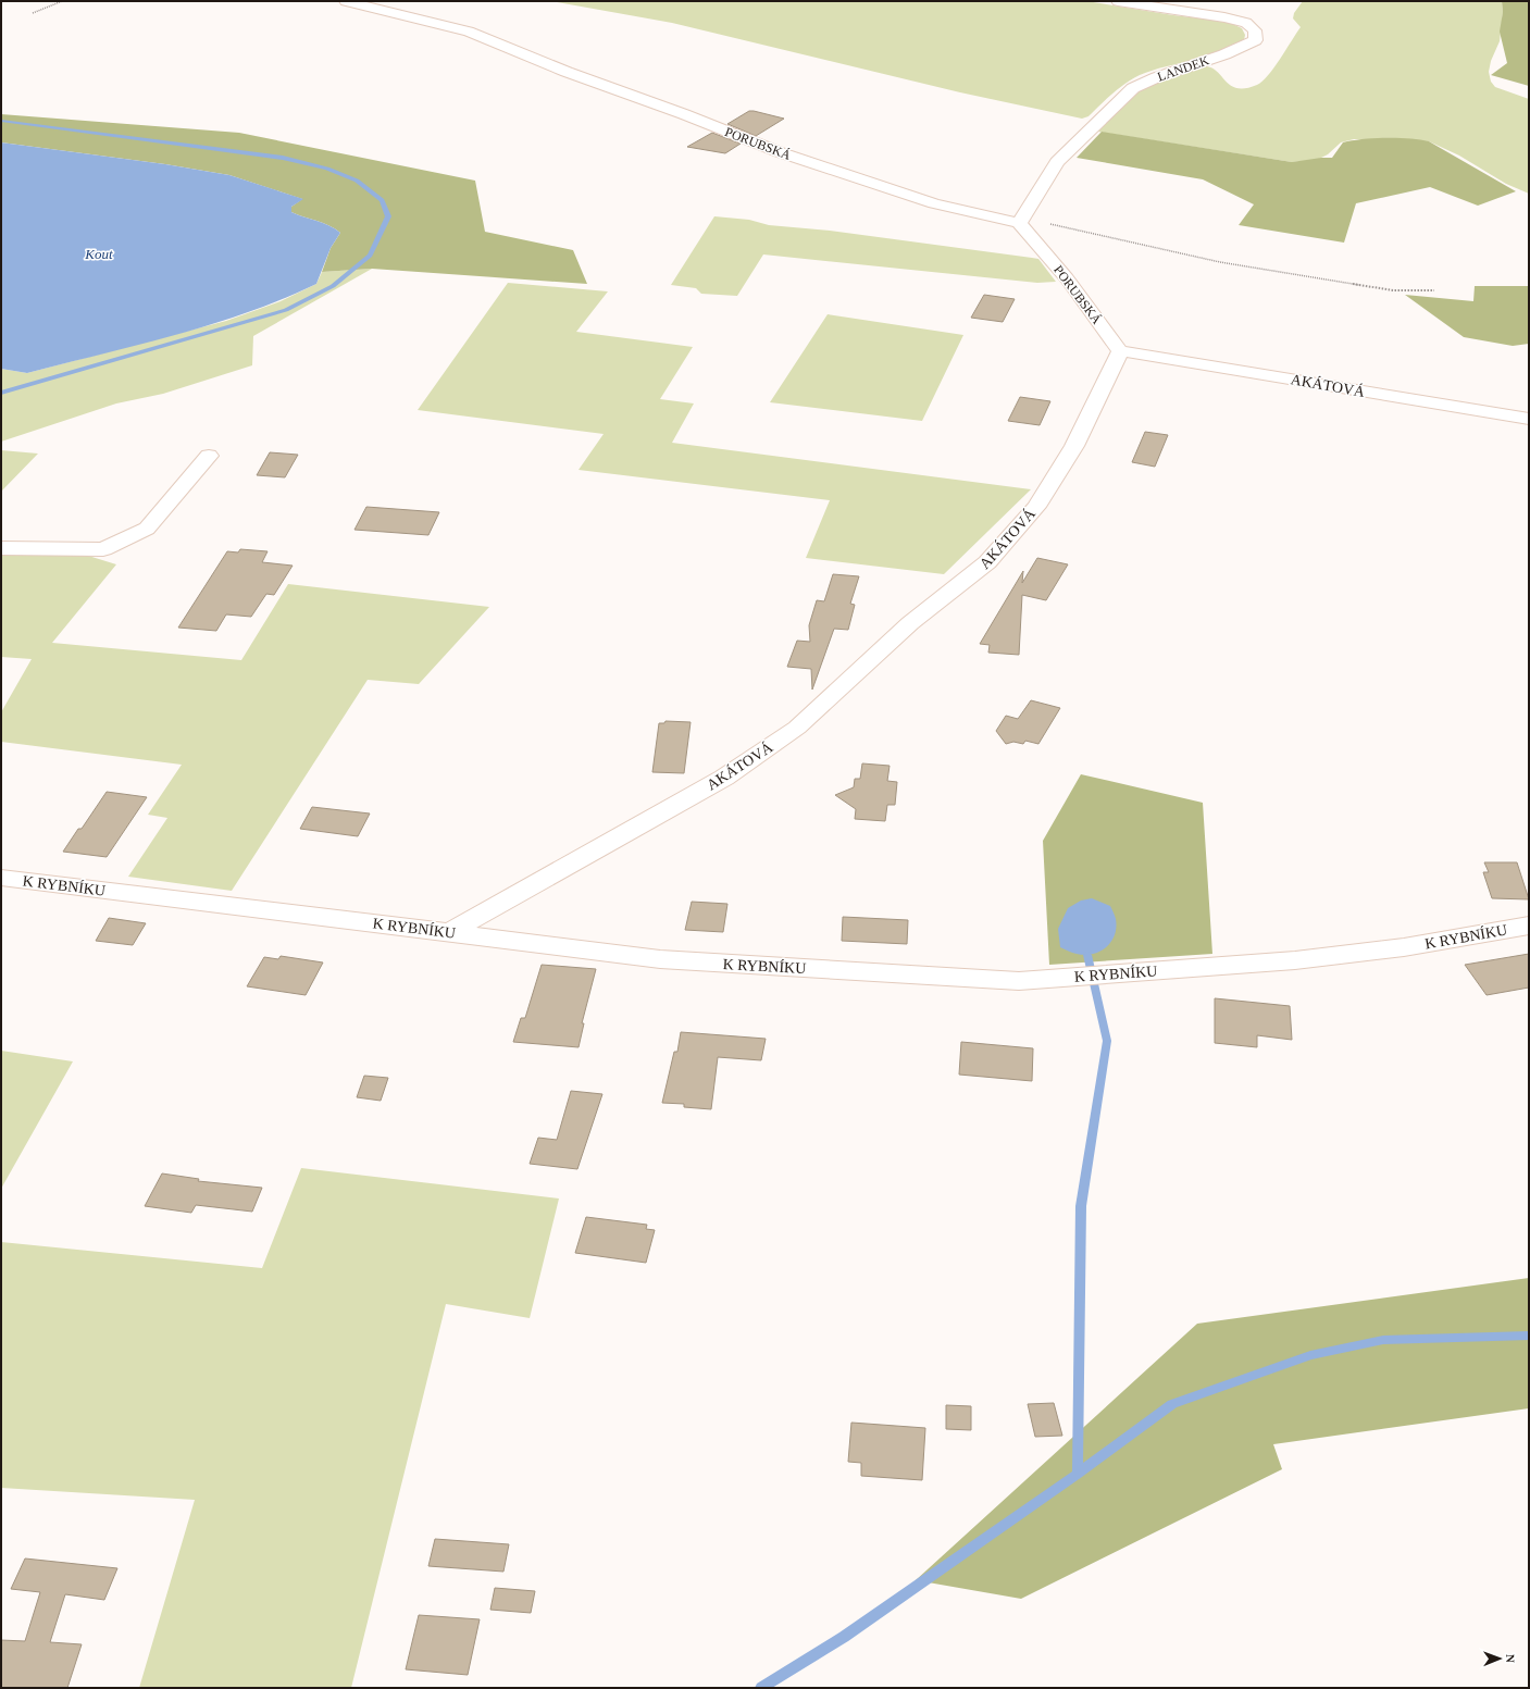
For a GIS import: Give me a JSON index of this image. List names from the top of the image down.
{
  "streets": {
    "street": [
      "LANDEK",
      "PORUBSKÁ",
      "AKÁTOVÁ",
      "K RYBNÍKU"
    ]
  },
  "crossings": [
    ["LANDEK", "PORUBSKÁ"],
    ["PORUBSKÁ", "AKÁTOVÁ"],
    ["AKÁTOVÁ", "K RYBNÍKU"]
  ],
  "water": ["Kout"],
  "north": "right"
}
